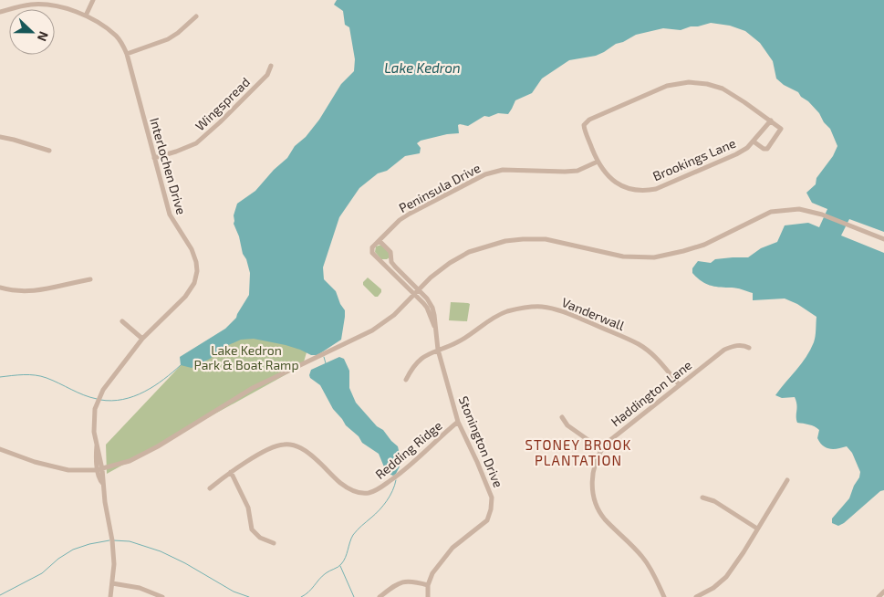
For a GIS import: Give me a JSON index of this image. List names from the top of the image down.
{
  "streets": {
    "street": [
      "Wingspread",
      "Brookings Lane",
      "Interlochen Drive",
      "Peninsula Drive",
      "Vanderwall",
      "Haddington Lane",
      "Stonington Drive",
      "Redding Ridge"
    ]
  },
  "crossings": [
    ["Wingspread", "Interlochen Drive"],
    ["Brookings Lane", "Peninsula Drive"],
    ["Vanderwall", "Haddington Lane"],
    ["Vanderwall", "Stonington Drive"],
    ["Stonington Drive", "Redding Ridge"]
  ],
  "districts": ["STONEY BROOK PLANTATION"],
  "water": ["Lake Kedron"],
  "parks": ["Lake Kedron Park & Boat Ramp"],
  "north": "right"
}
